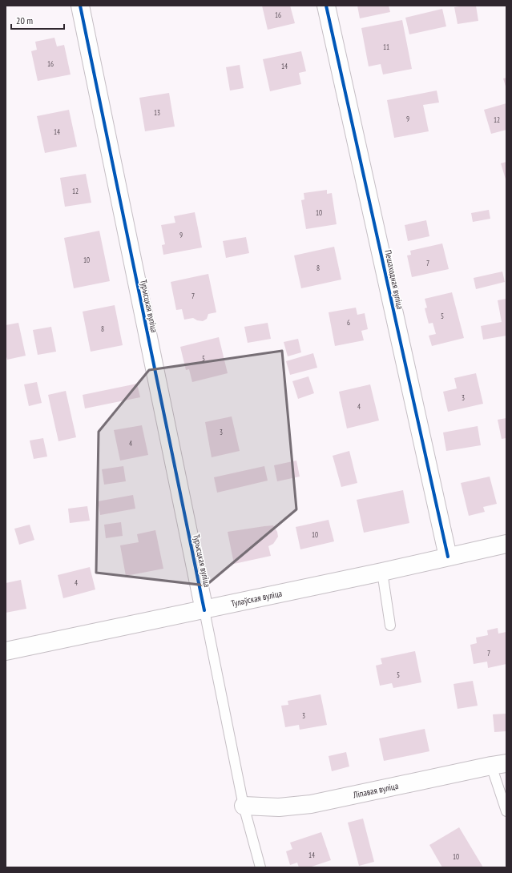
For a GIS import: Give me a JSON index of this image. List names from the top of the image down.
{
  "streets": {
    "street": [
      "Пешаходная вуліца",
      "Турысцкая вуліца",
      "Тулаўская вуліца",
      "Ліпавая вуліца"
    ]
  },
  "crossings": [
    ["Пешаходная вуліца", "Тулаўская вуліца"],
    ["Турысцкая вуліца", "Тулаўская вуліца"]
  ],
  "house_numbers": [
    "16",
    "11",
    "16",
    "14",
    "13",
    "9",
    "12",
    "14",
    "12",
    "10",
    "9",
    "10",
    "7",
    "8",
    "7",
    "5",
    "6",
    "8",
    "5",
    "3",
    "4",
    "3",
    "4",
    "10",
    "4",
    "7",
    "5",
    "3",
    "14",
    "10"
  ],
  "scale_bar": "20 m"
}
